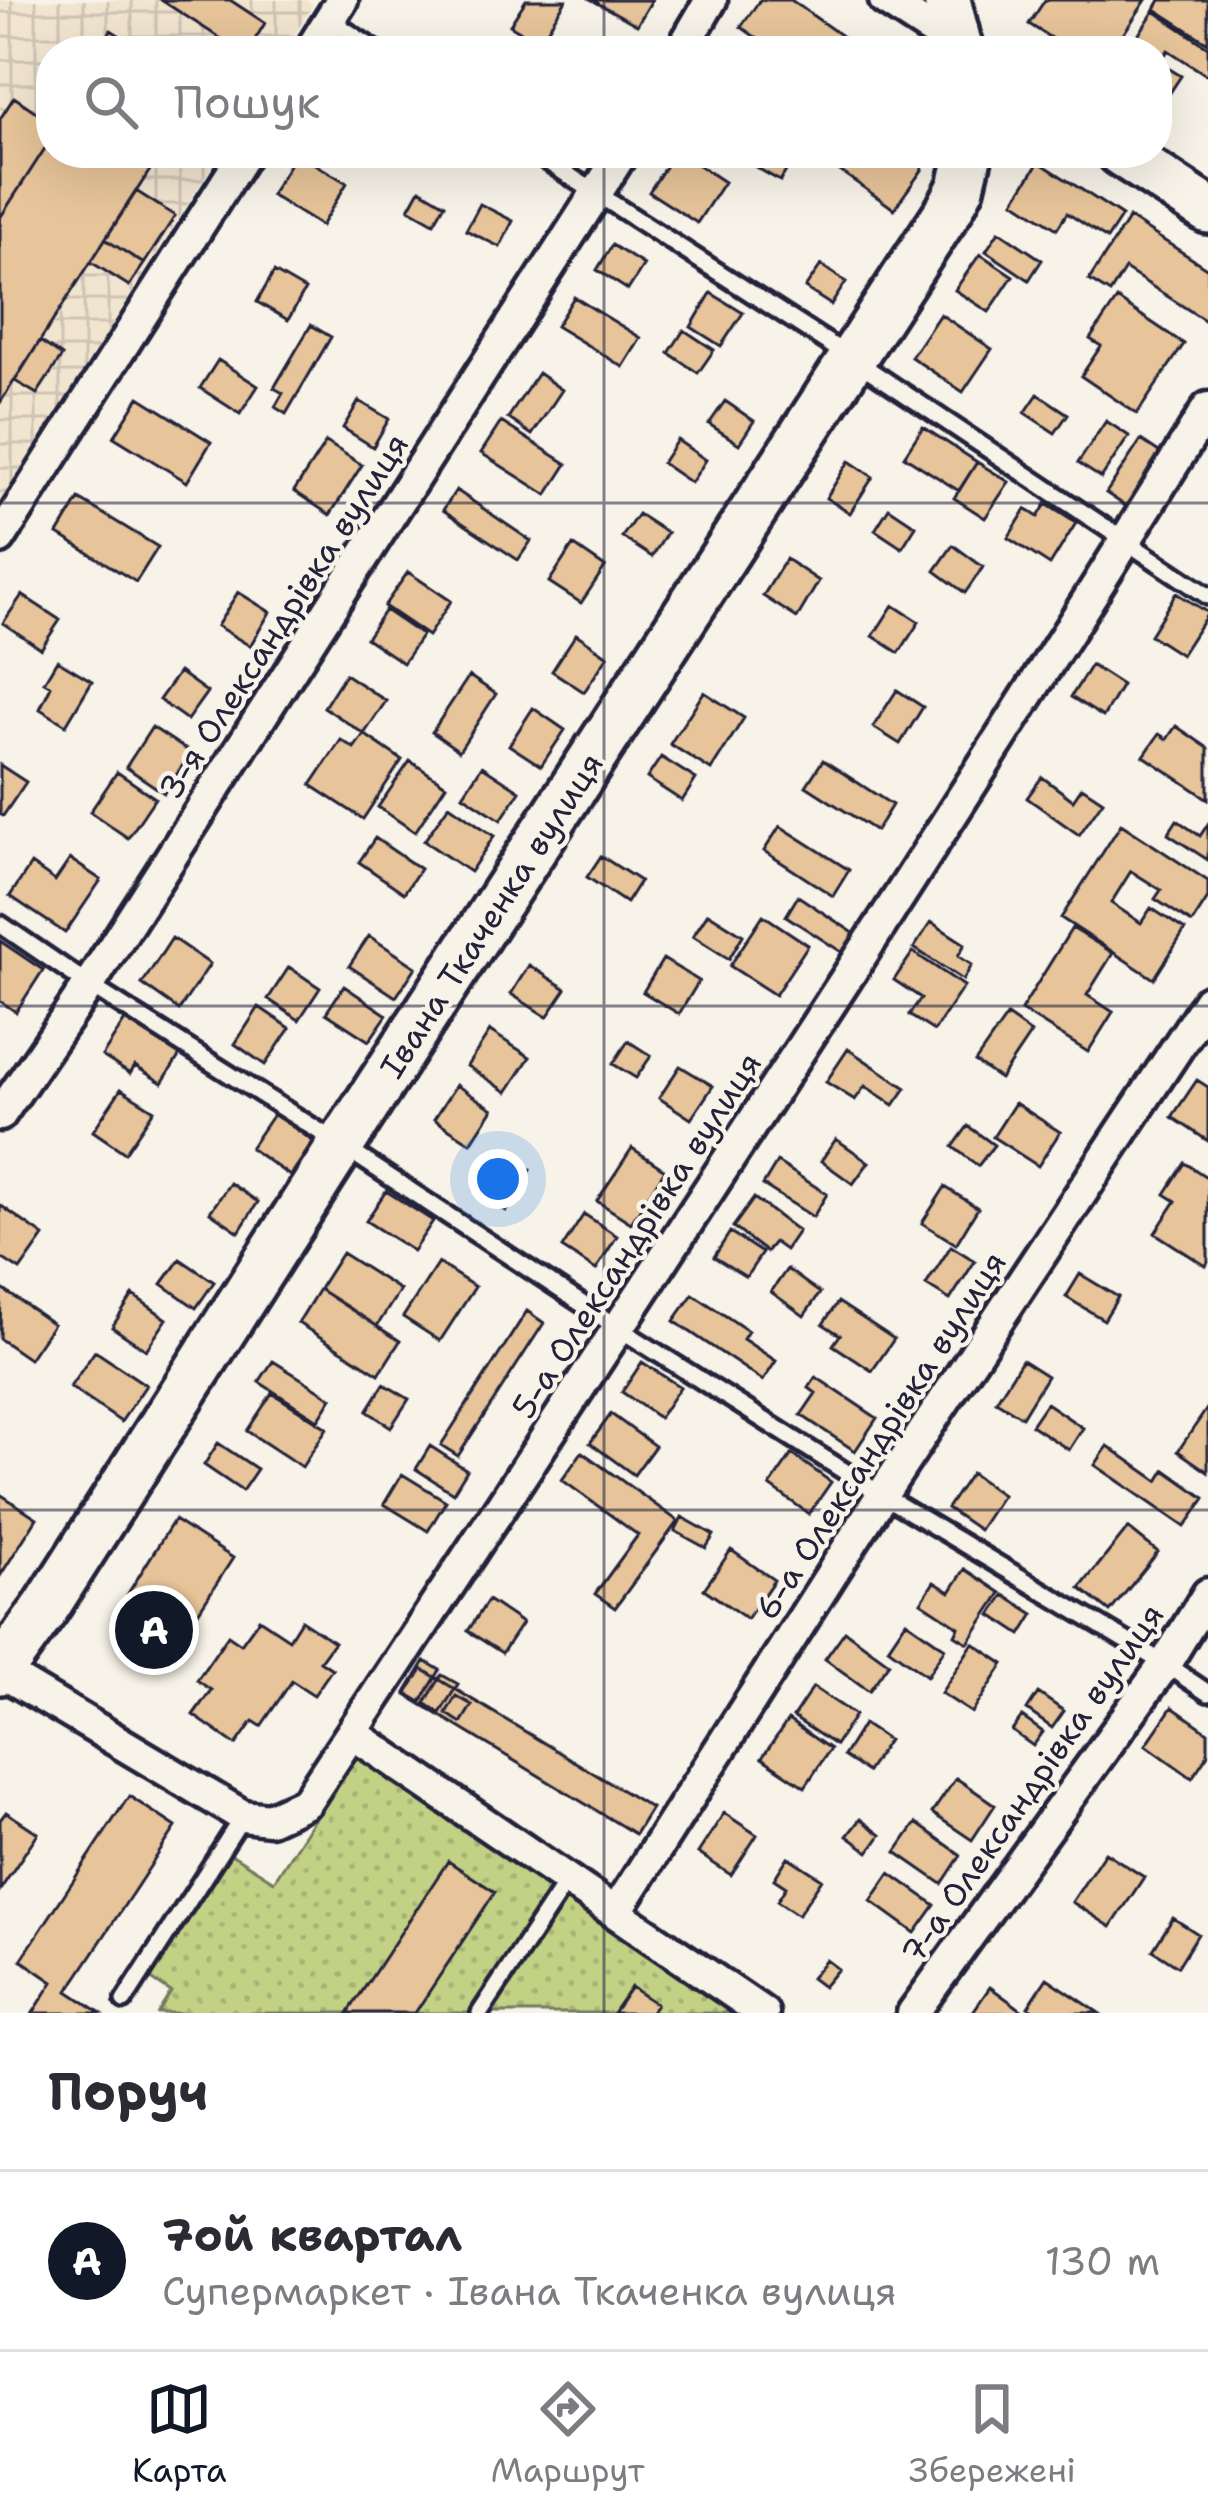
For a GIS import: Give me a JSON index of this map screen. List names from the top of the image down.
{
  "streets": {
    "main road": ["Івана Ткаченка вулиця"],
    "street": [
      "3-я Олександрівка вулиця",
      "5-а Олександрівка вулиця",
      "6-а Олександрівка вулиця",
      "7-а Олександрівка вулиця"
    ]
  },
  "page": {
    "search": "Пошук",
    "pins": "A",
    "heading": "Поруч",
    "list": [
      {
        "mark": "A",
        "name": "7ой квартал",
        "note": "Супермаркет · Івана Ткаченка вулиця",
        "value": "130 m"
      }
    ],
    "nav": ["Карта", "Маршрут", "Збережені"]
  }
}
